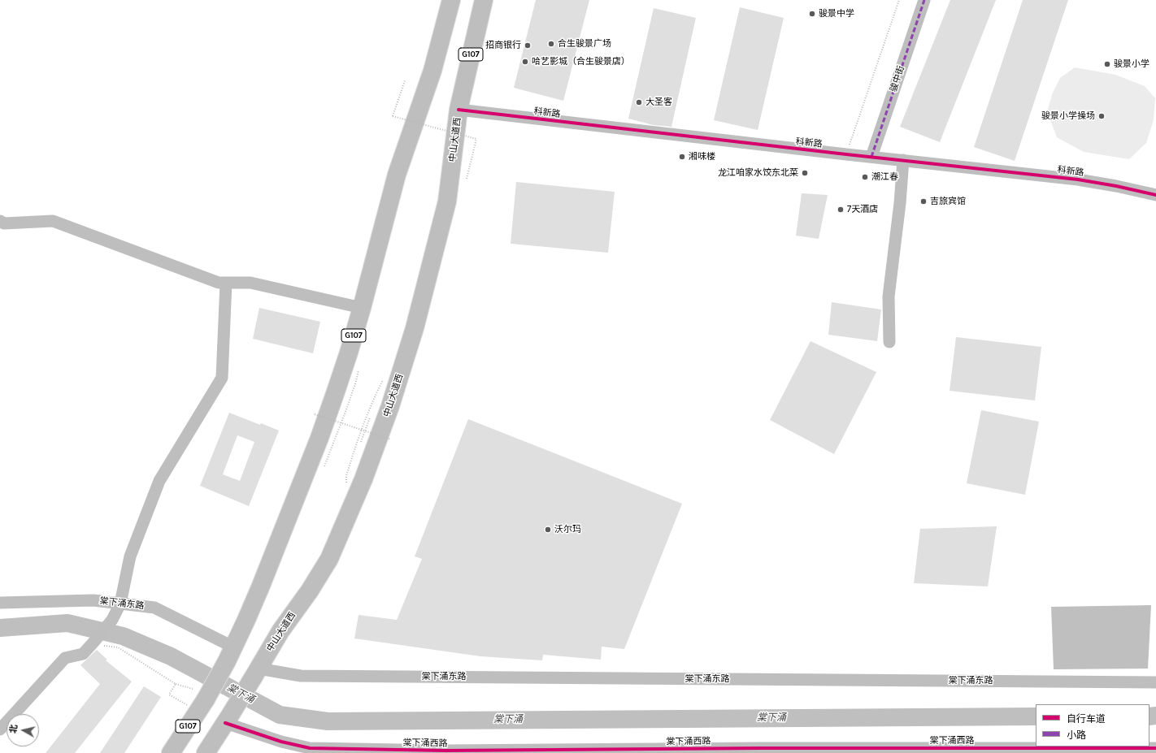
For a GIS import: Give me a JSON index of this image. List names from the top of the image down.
{
  "streets": {
    "highway": ["G107", "中山大道西"],
    "street": [
      "骏中街",
      "科新路",
      "棠下涌东路",
      "棠下涌西路"
    ]
  },
  "crossings": [
    ["G107", "棠下涌东路"],
    ["骏中街", "科新路"],
    ["科新路", "中山大道西"],
    ["中山大道西", "棠下涌东路"],
    ["中山大道西", "棠下涌西路"]
  ],
  "water": ["棠下涌"],
  "places": [
    "骏景中学",
    "合生骏景广场",
    "招商银行",
    "哈艺影城（合生骏景店）",
    "骏景小学",
    "大圣客",
    "骏景小学操场",
    "湘味楼",
    "龙江咱家水饺东北菜",
    "潮江春",
    "吉旅宾馆",
    "7天酒店",
    "沃尔玛"
  ],
  "legend": ["自行车道", "小路"],
  "north": "left"
}
